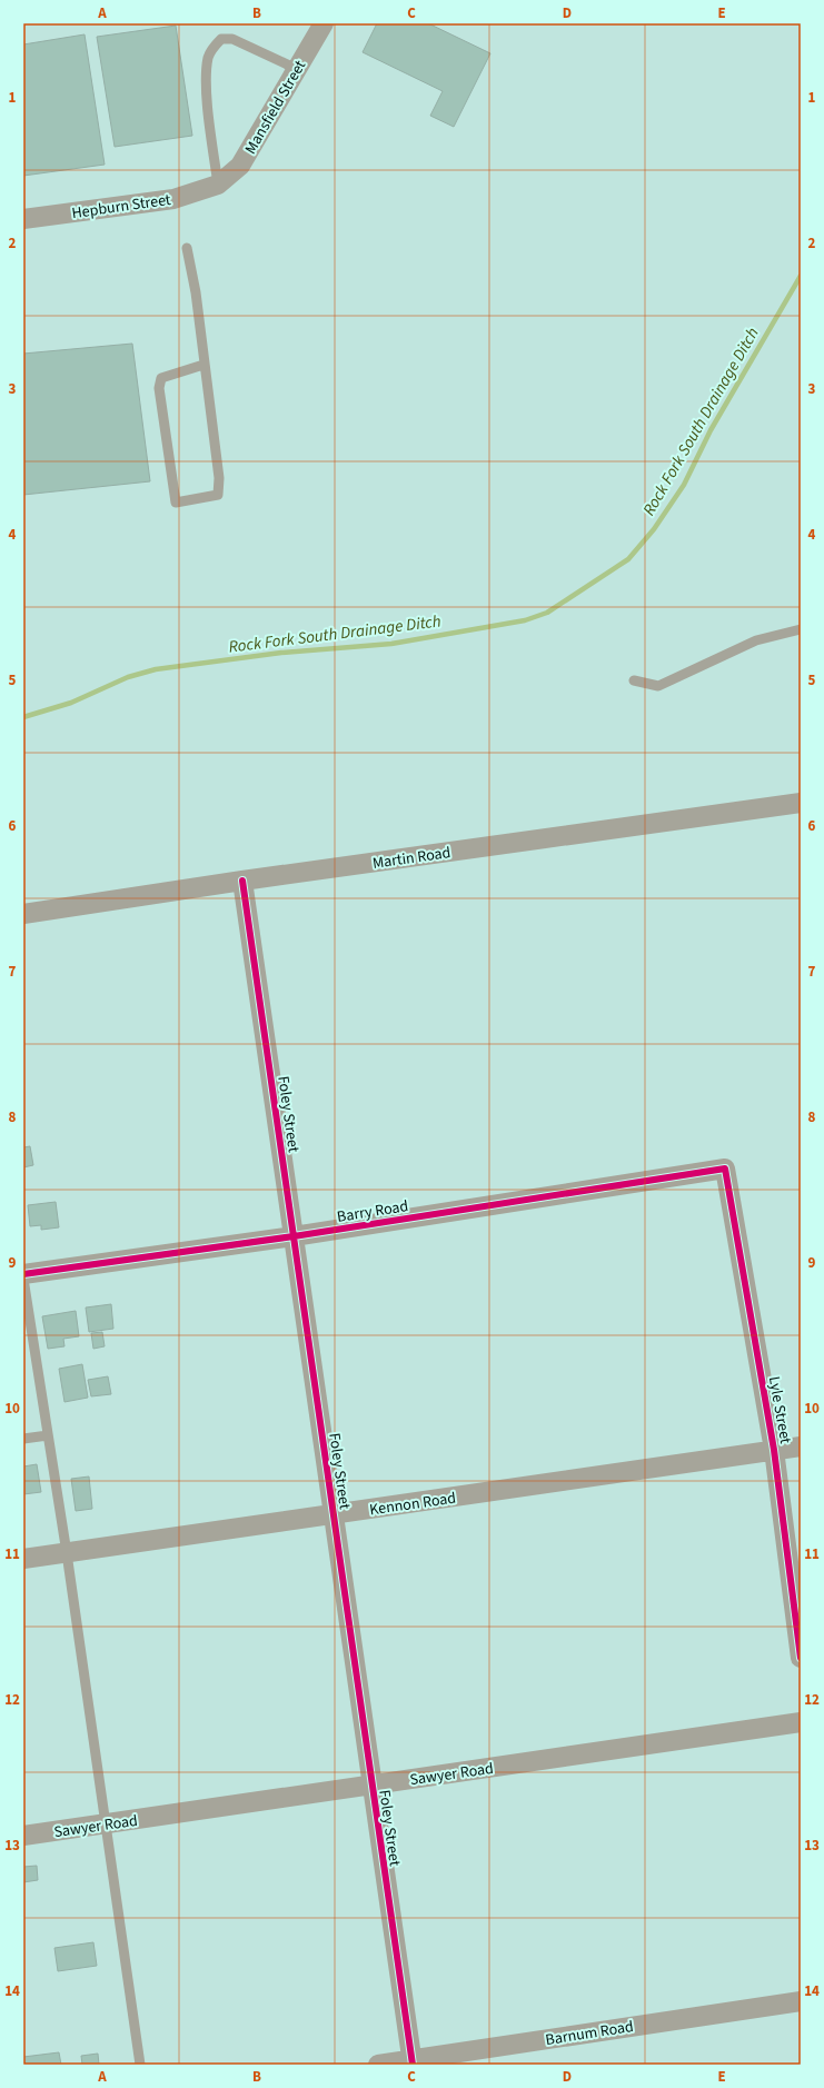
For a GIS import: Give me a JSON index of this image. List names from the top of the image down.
{
  "streets": {
    "street": [
      "Mansfield Street",
      "Hepburn Street",
      "Martin Road",
      "Foley Street",
      "Barry Road",
      "Lyle Street",
      "Kennon Road",
      "Sawyer Road",
      "Barnum Road"
    ]
  },
  "crossings": [
    ["Mansfield Street", "Hepburn Street"],
    ["Martin Road", "Foley Street"],
    ["Foley Street", "Barry Road"],
    ["Foley Street", "Kennon Road"],
    ["Foley Street", "Sawyer Road"],
    ["Foley Street", "Barnum Road"],
    ["Barry Road", "Lyle Street"],
    ["Lyle Street", "Kennon Road"]
  ],
  "water": ["Rock Fork South Drainage Ditch"],
  "grid": {
    "columns": [
      "A",
      "B",
      "C",
      "D",
      "E"
    ],
    "rows": [
      "1",
      "2",
      "3",
      "4",
      "5",
      "6",
      "7",
      "8",
      "9",
      "10",
      "11",
      "12",
      "13",
      "14"
    ]
  }
}
